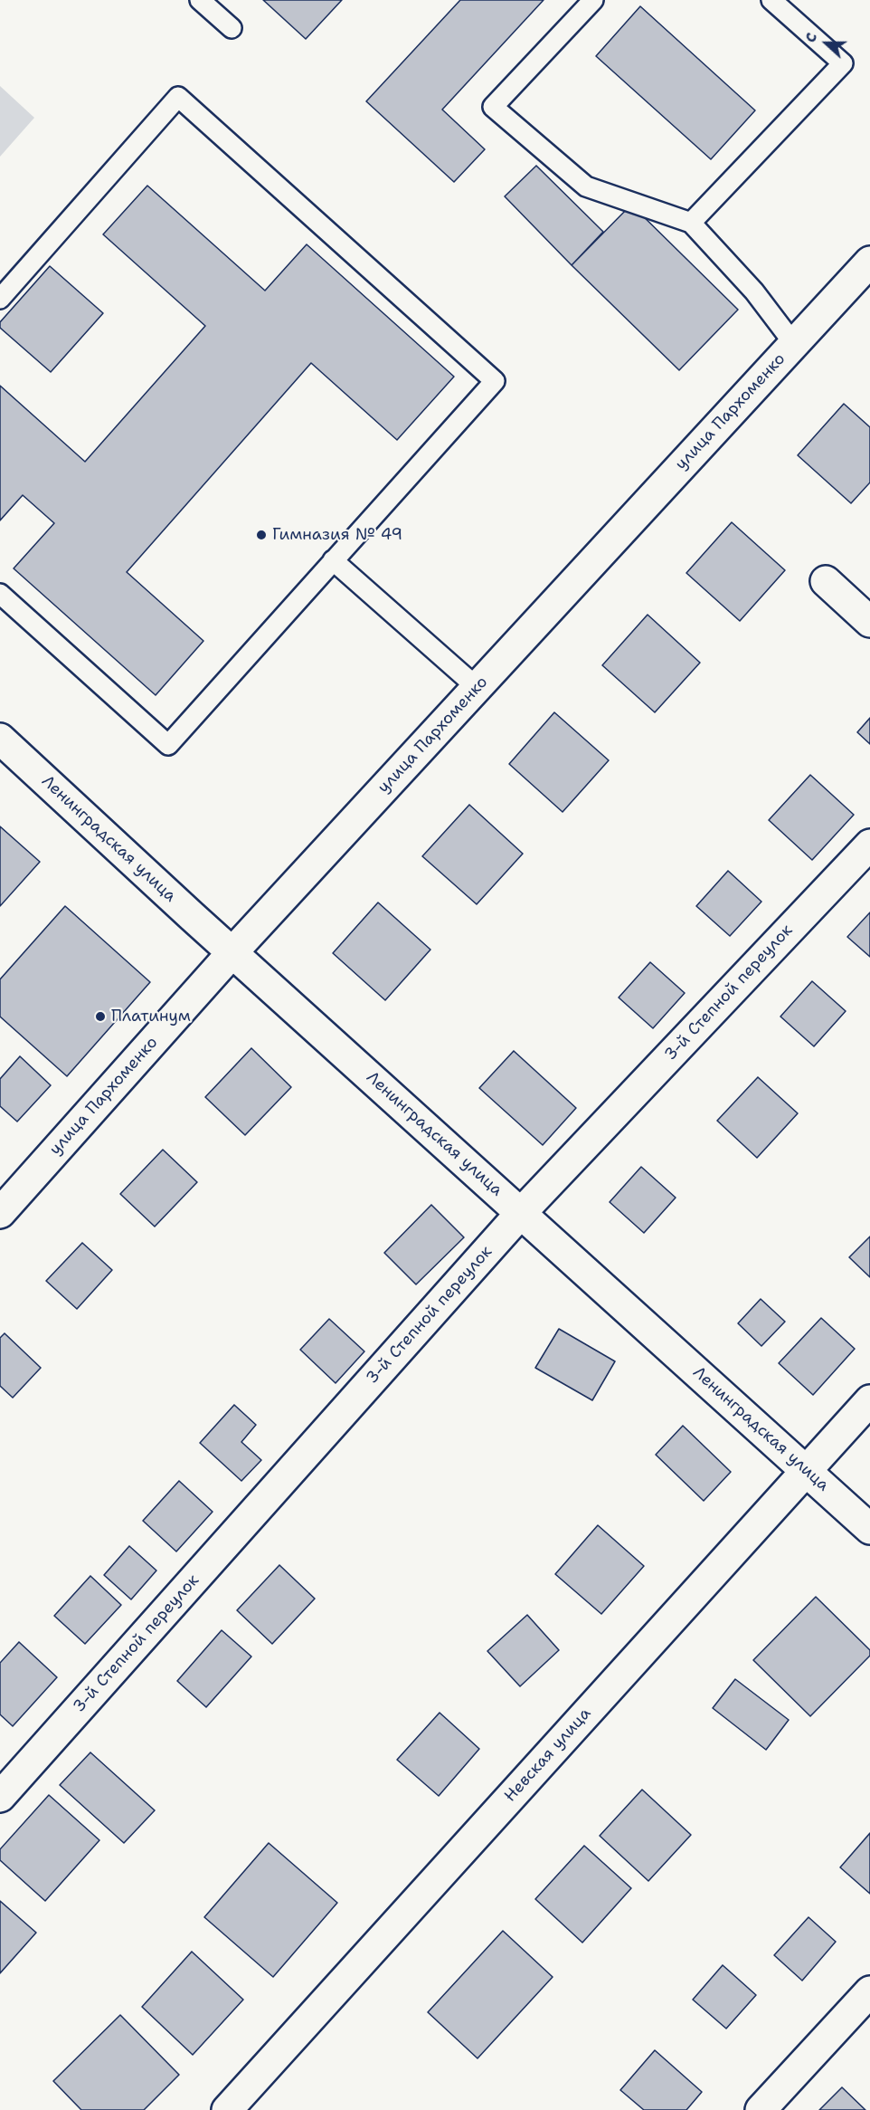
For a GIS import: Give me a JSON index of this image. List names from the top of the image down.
{
  "streets": {
    "street": [
      "улица Пархоменко",
      "Ленинградская улица",
      "3-й Степной переулок",
      "Невская улица"
    ]
  },
  "crossings": [
    ["улица Пархоменко", "Ленинградская улица"],
    ["Ленинградская улица", "3-й Степной переулок"],
    ["Ленинградская улица", "Невская улица"]
  ],
  "places": ["Гимназия № 49", "Платинум"],
  "north": "left"
}
